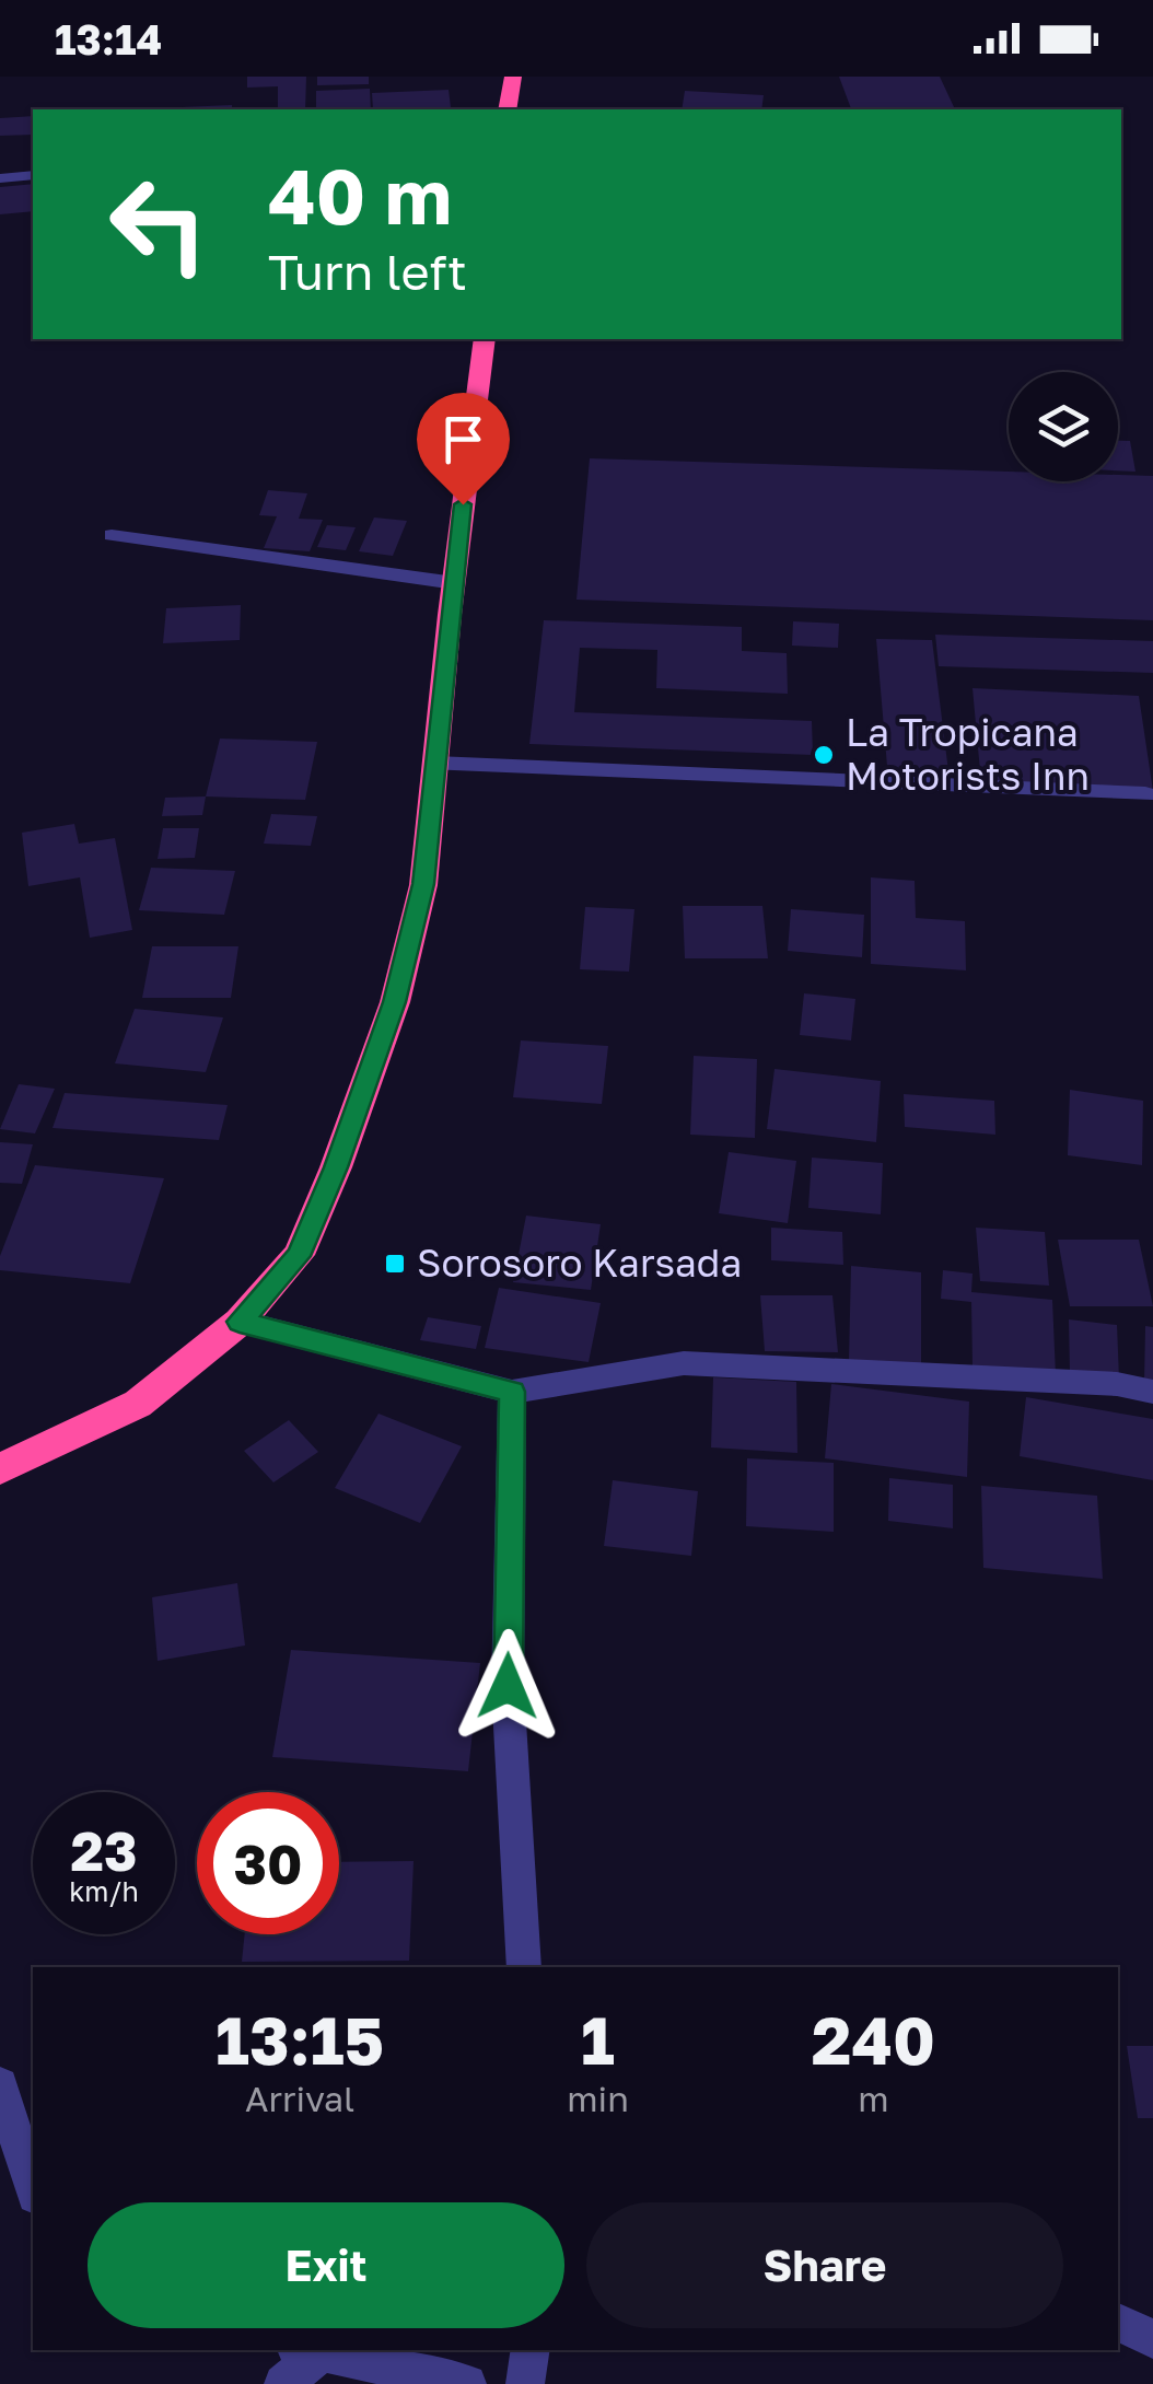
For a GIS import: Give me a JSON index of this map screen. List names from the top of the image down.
{
  "places": {
    "other": ["La Tropicana Motorists Inn"],
    "transit": ["Sorosoro Karsada"]
  },
  "page": {
    "status": "13:14",
    "turn": ["40 m", "Turn left"],
    "speed": "23 km/h",
    "limit": "30",
    "eta": [
      "13:15",
      "Arrival",
      "1",
      "min",
      "240",
      "m"
    ],
    "buttons": ["Exit", "Share"]
  }
}
